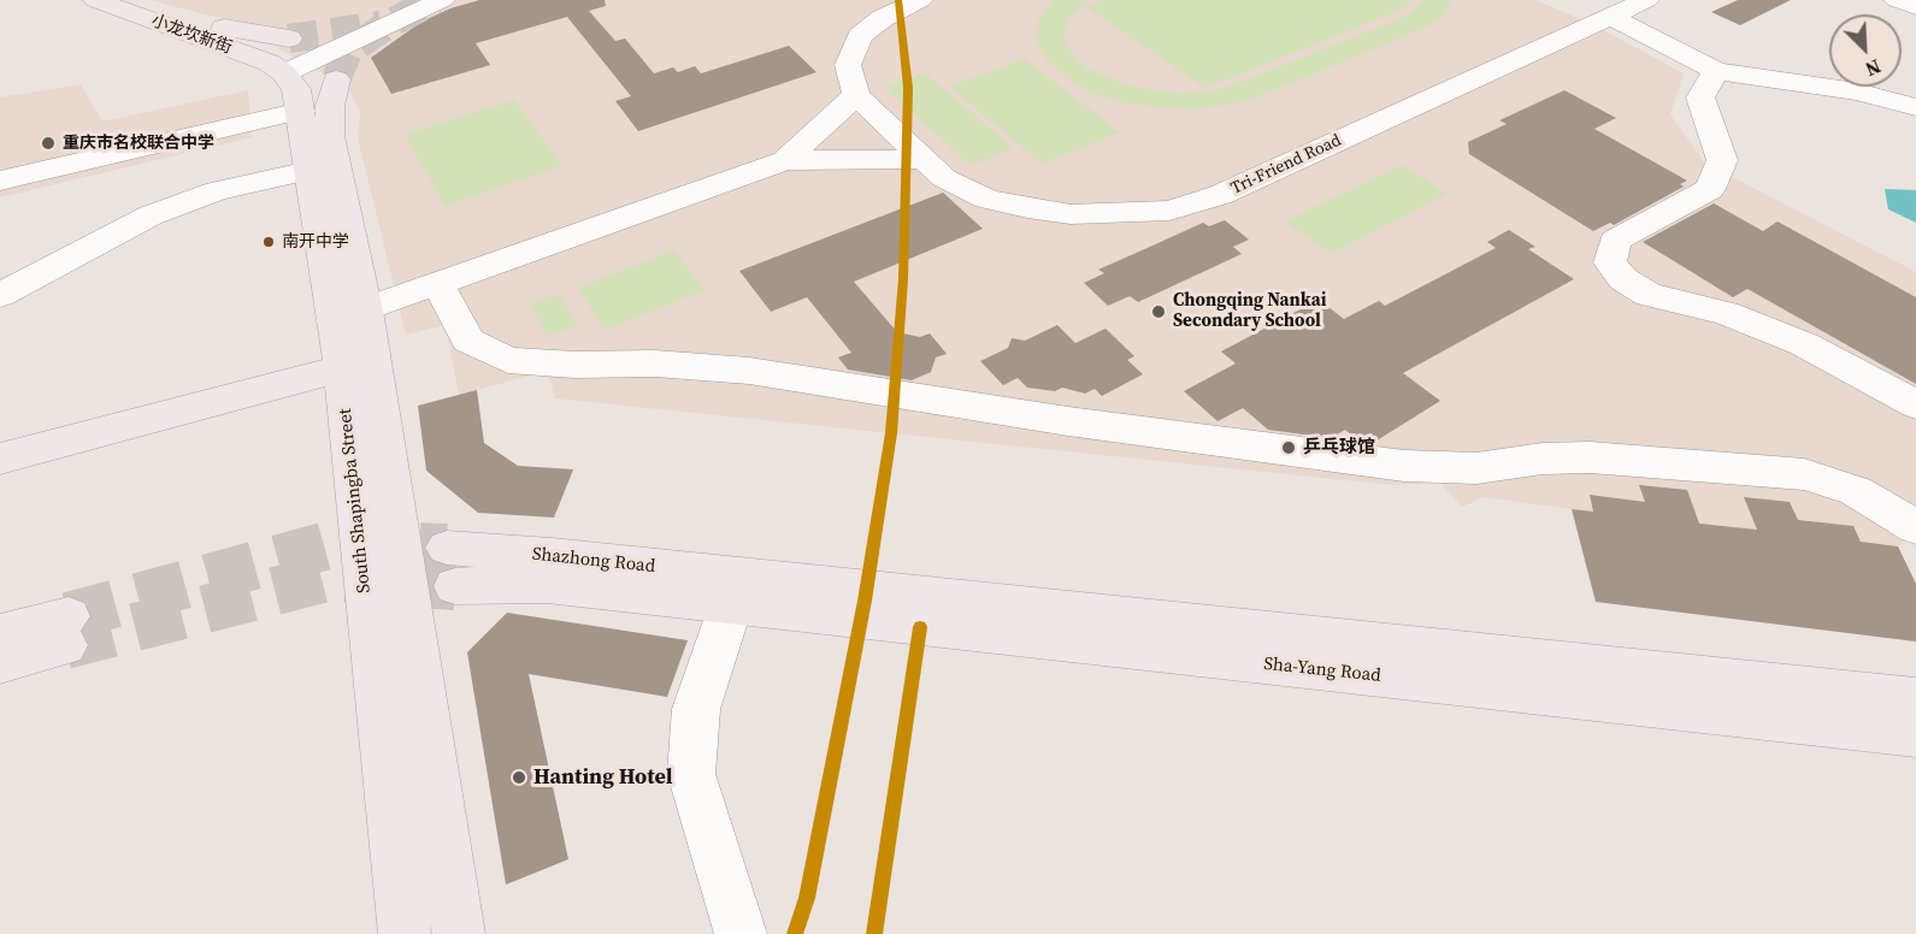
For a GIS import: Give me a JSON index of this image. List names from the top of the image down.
{
  "streets": {
    "main road": [
      "小龙坎新街",
      "South Shapingba Street",
      "Shazhong Road",
      "Sha-Yang Road"
    ],
    "street": ["Tri-Friend Road"]
  },
  "crossings": [
    ["小龙坎新街", "South Shapingba Street"],
    ["Shazhong Road", "Sha-Yang Road"]
  ],
  "places": [
    "重庆市名校联合中学",
    "南开中学",
    "Chongqing Nankai Secondary School",
    "乒乓球馆",
    "Hanting Hotel"
  ],
  "north": "bottom right"
}
